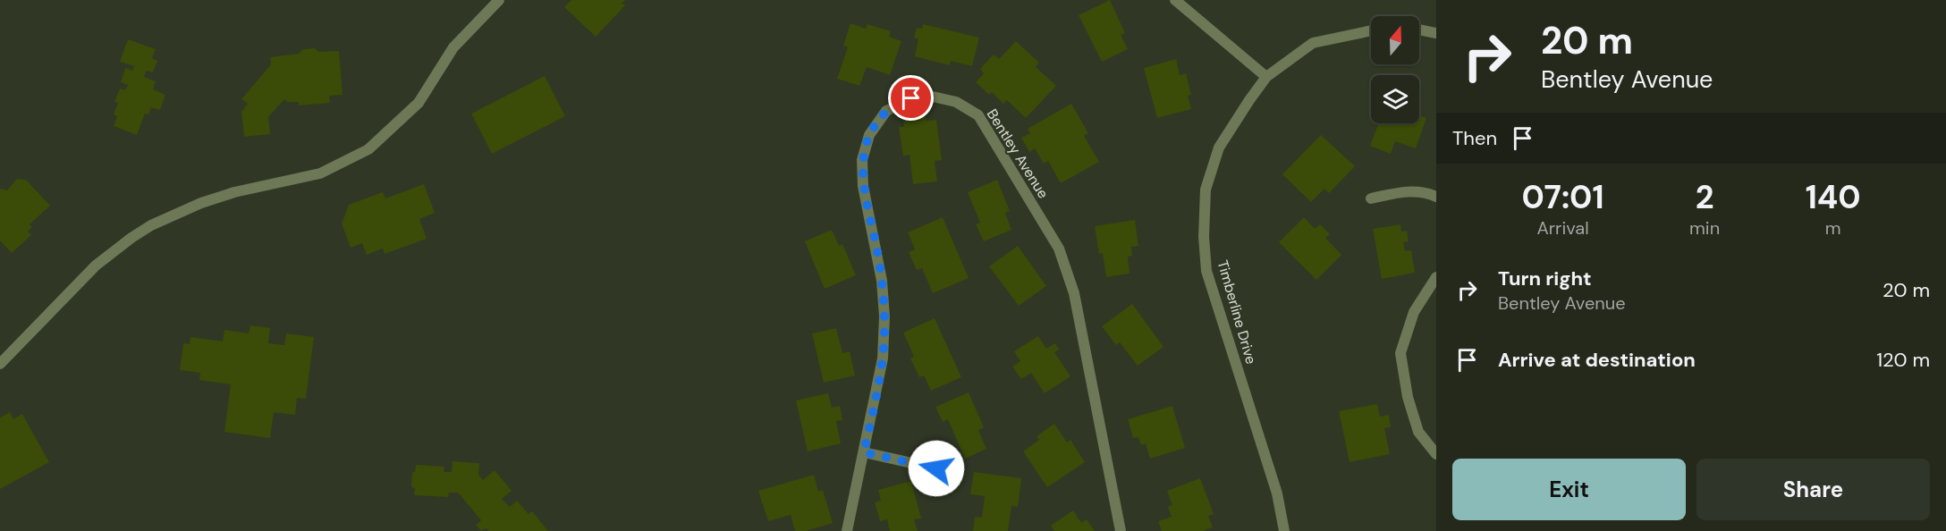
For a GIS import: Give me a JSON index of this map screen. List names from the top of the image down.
{
  "streets": {
    "street": ["Bentley Avenue", "Timberline Drive"]
  },
  "north": "top",
  "page": {
    "turn": ["20 m", "Bentley Avenue"],
    "then": "Then",
    "eta": [
      "07:01",
      "Arrival",
      "2",
      "min",
      "140",
      "m"
    ],
    "list": [
      {
        "name": "Turn right",
        "note": "Bentley Avenue",
        "value": "20 m"
      },
      {
        "name": "Arrive at destination",
        "value": "120 m"
      }
    ],
    "buttons": ["Exit", "Share"]
  }
}
